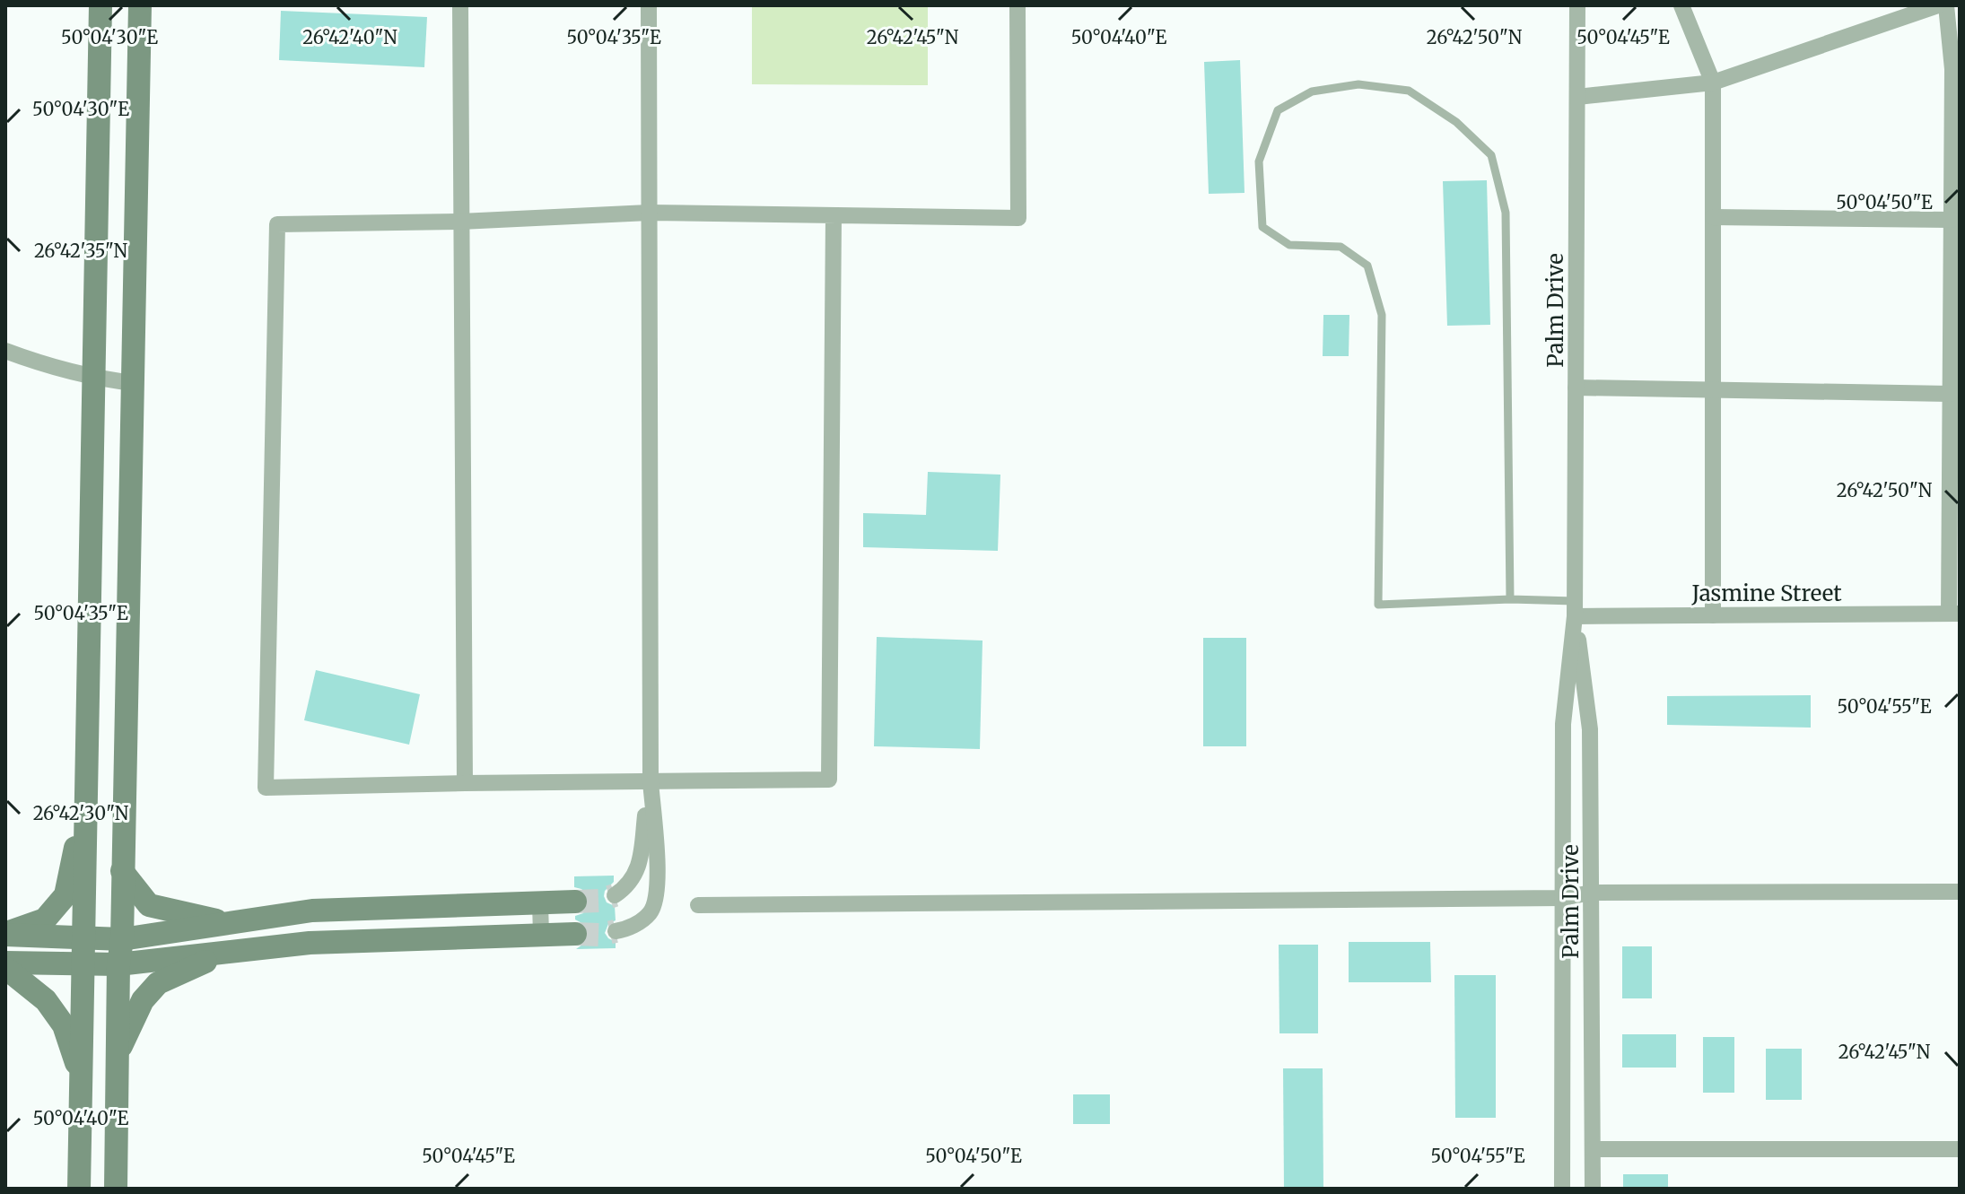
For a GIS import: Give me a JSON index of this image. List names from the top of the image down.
{
  "streets": {
    "street": ["Palm Drive", "Jasmine Street"]
  },
  "crossings": [
    ["Palm Drive", "Jasmine Street"]
  ],
  "coordinates": [
    "50°04'30\"E",
    "26°42'40\"N",
    "50°04'35\"E",
    "26°42'45\"N",
    "50°04'40\"E",
    "26°42'50\"N",
    "50°04'45\"E",
    "50°04'50\"E",
    "26°42'35\"N",
    "50°04'55\"E",
    "26°42'30\"N"
  ]
}
